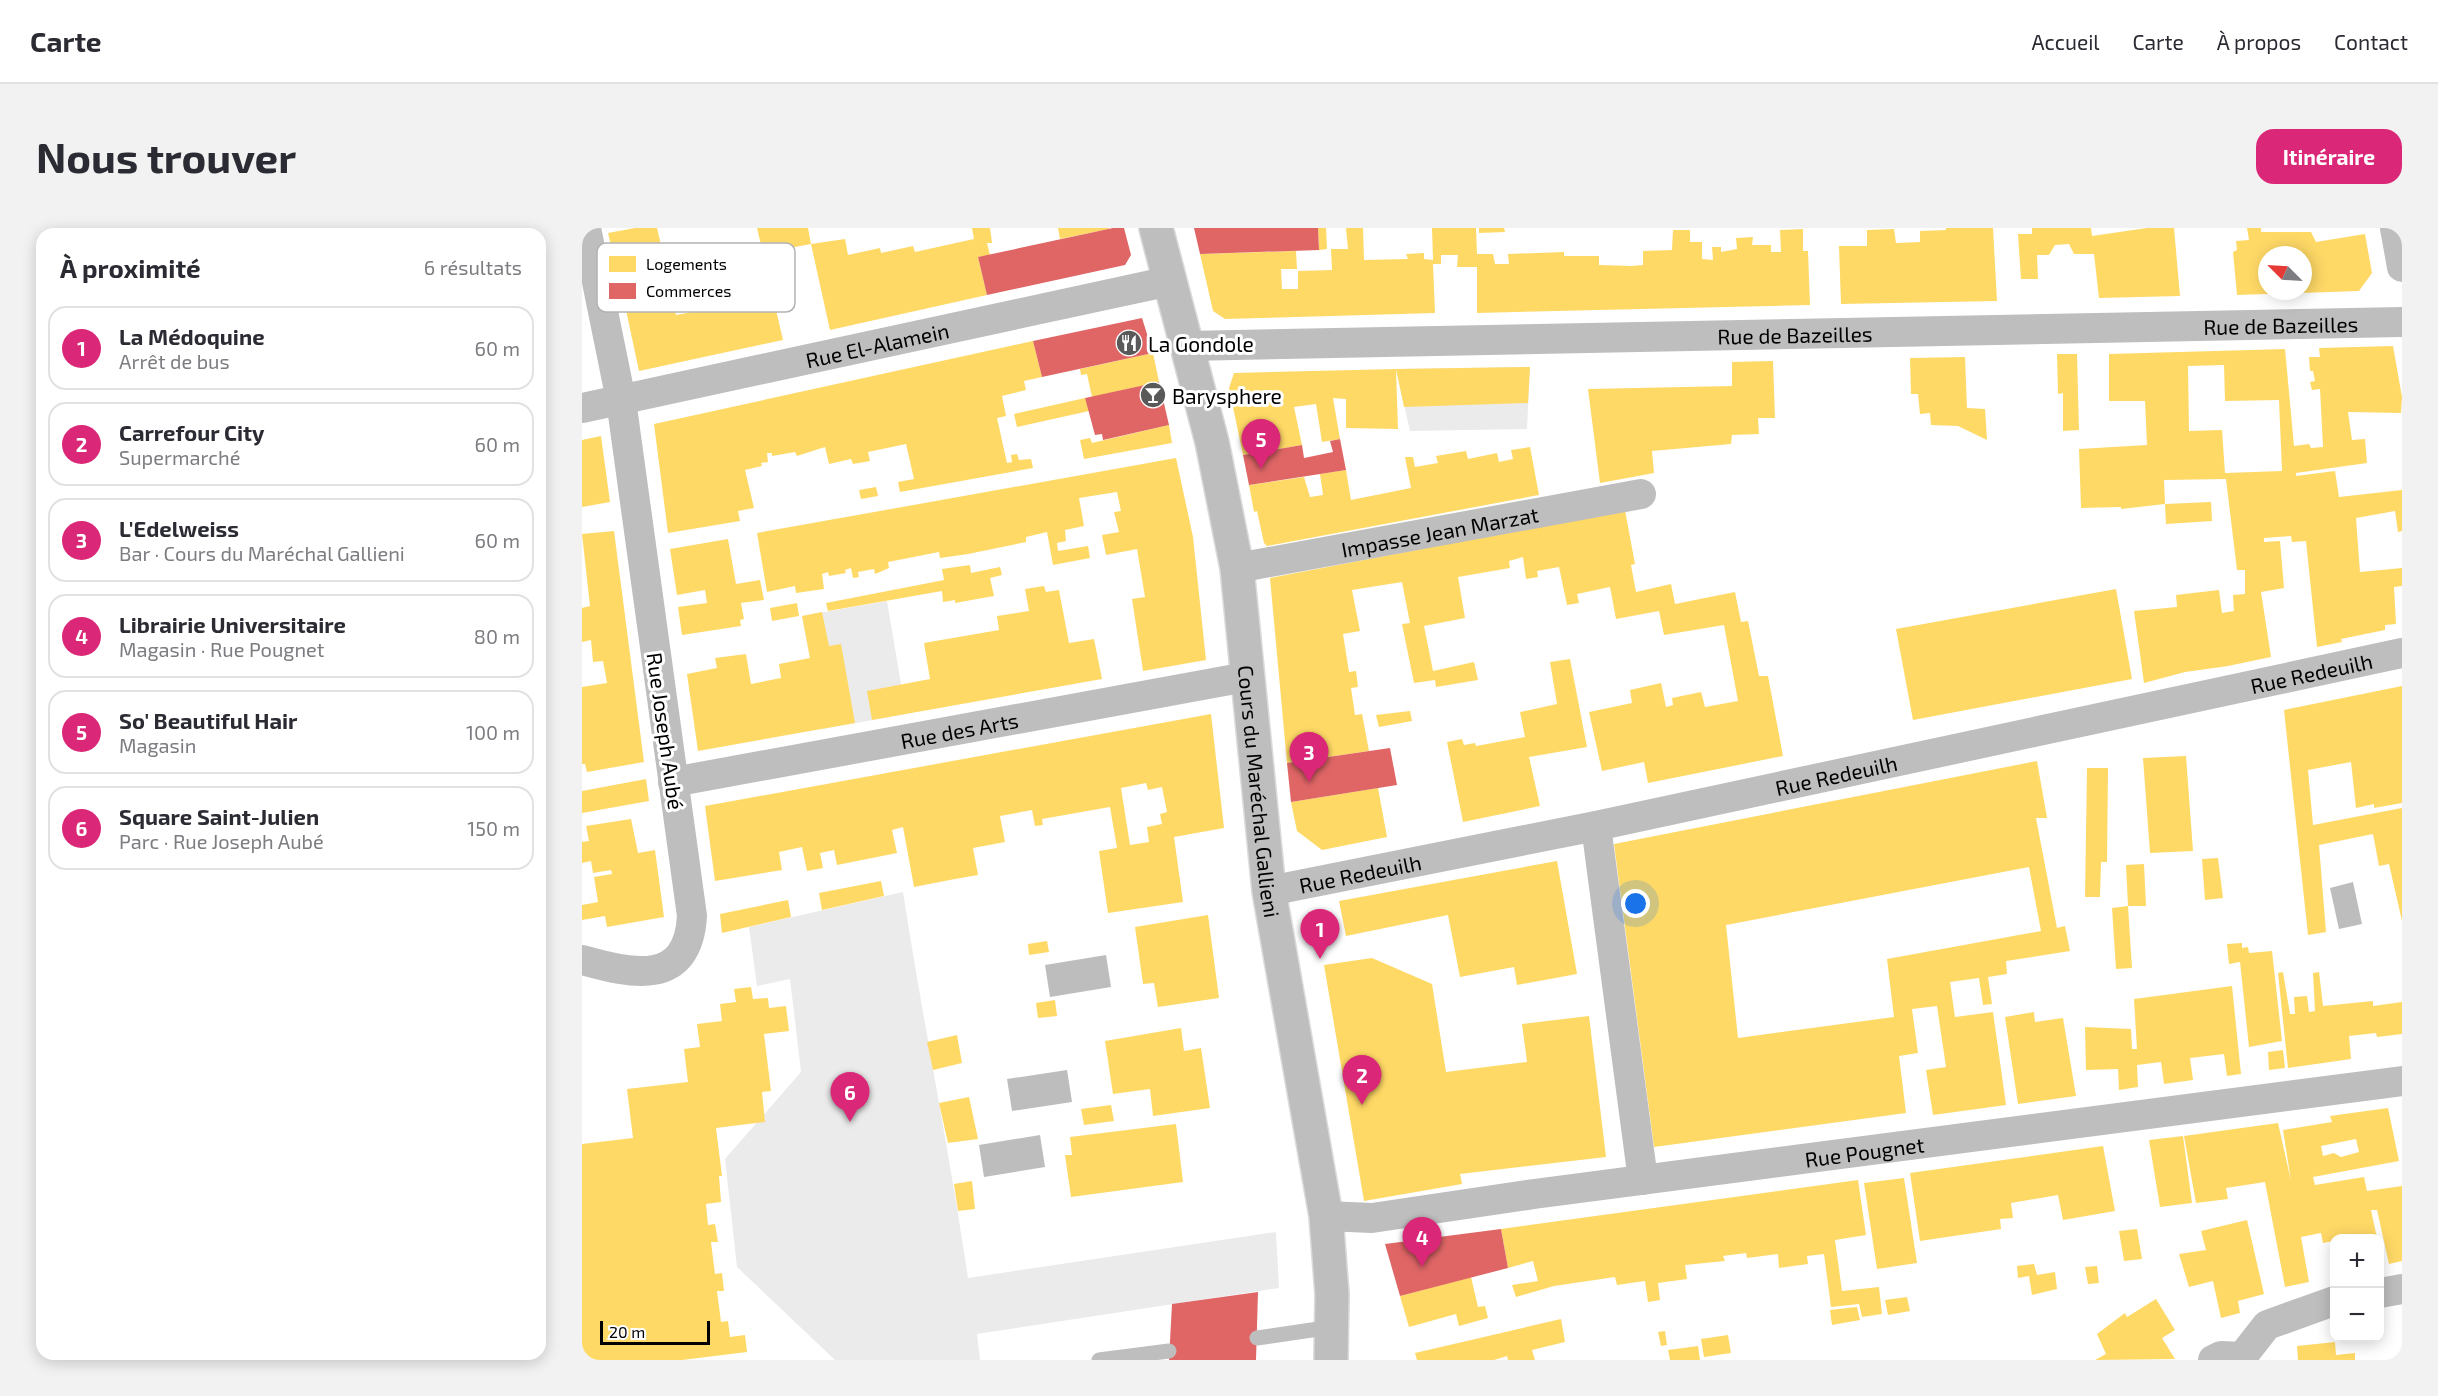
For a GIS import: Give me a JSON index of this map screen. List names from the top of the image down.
{
  "streets": {
    "main road": ["Cours du Maréchal Gallieni"],
    "street": [
      "Rue de Bazeilles",
      "Rue El-Alamein",
      "Impasse Jean Marzat",
      "Rue Redeuilh",
      "Rue des Arts",
      "Rue Joseph Aubé",
      "Rue Pougnet"
    ]
  },
  "crossings": [
    ["Rue de Bazeilles", "Cours du Maréchal Gallieni"],
    ["Rue El-Alamein", "Rue Joseph Aubé"],
    ["Rue El-Alamein", "Cours du Maréchal Gallieni"],
    ["Impasse Jean Marzat", "Cours du Maréchal Gallieni"],
    ["Rue Redeuilh", "Cours du Maréchal Gallieni"],
    ["Rue des Arts", "Rue Joseph Aubé"],
    ["Rue des Arts", "Cours du Maréchal Gallieni"],
    ["Cours du Maréchal Gallieni", "Rue Pougnet"]
  ],
  "places": {
    "restaurant": ["La Gondole"],
    "bar": ["Barysphere"]
  },
  "legend": ["Logements", "Commerces"],
  "scale_bar": "20 m",
  "north": "top left",
  "page": {
    "header": "Carte",
    "nav": [
      "Accueil",
      "Carte",
      "À propos",
      "Contact"
    ],
    "buttons": "Itinéraire",
    "title": "Nous trouver",
    "heading": ["À proximité", "6 résultats"],
    "list": [
      {
        "mark": "1",
        "name": "La Médoquine",
        "note": "Arrêt de bus",
        "value": "60 m"
      },
      {
        "mark": "2",
        "name": "Carrefour City",
        "note": "Supermarché",
        "value": "60 m"
      },
      {
        "mark": "3",
        "name": "L'Edelweiss",
        "note": "Bar · Cours du Maréchal Gallieni",
        "value": "60 m"
      },
      {
        "mark": "4",
        "name": "Librairie Universitaire",
        "note": "Magasin · Rue Pougnet",
        "value": "80 m"
      },
      {
        "mark": "5",
        "name": "So' Beautiful Hair",
        "note": "Magasin",
        "value": "100 m"
      },
      {
        "mark": "6",
        "name": "Square Saint-Julien",
        "note": "Parc · Rue Joseph Aubé",
        "value": "150 m"
      }
    ],
    "pins": [
      "5",
      "3",
      "1",
      "2",
      "6",
      "4"
    ],
    "map_buttons": ["+", "−"],
    "scale": "20 m"
  }
}
